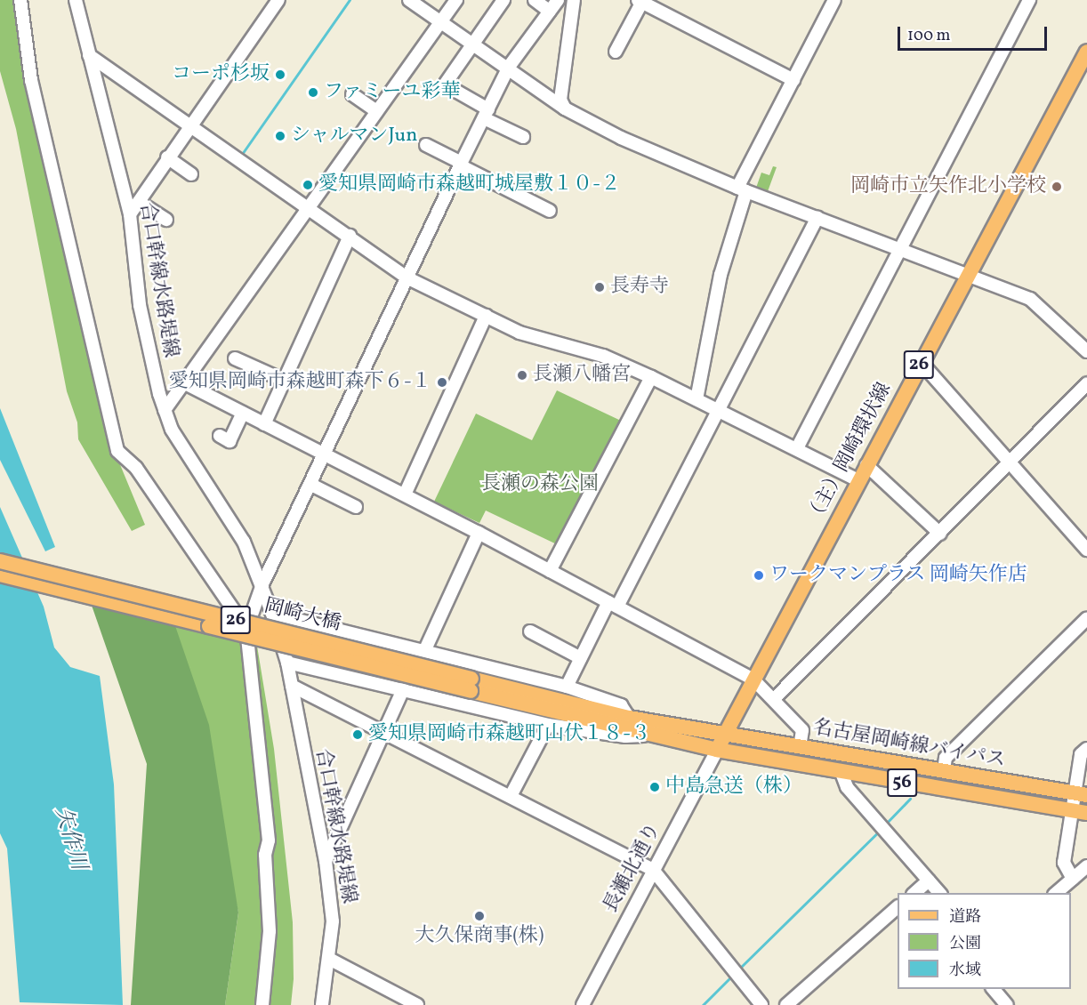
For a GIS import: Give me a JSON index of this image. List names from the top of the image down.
{
  "streets": {
    "main road": [
      "26",
      "（主）岡崎環状線",
      "岡崎大橋",
      "名古屋岡崎線バイパス",
      "56"
    ],
    "street": ["合口幹線水路堤線", "長瀬北通り"]
  },
  "crossings": [
    ["26", "（主）岡崎環状線"],
    ["26", "岡崎大橋"],
    ["26", "名古屋岡崎線バイパス"],
    ["26", "長瀬北通り"],
    ["（主）岡崎環状線", "名古屋岡崎線バイパス"],
    ["（主）岡崎環状線", "長瀬北通り"],
    ["名古屋岡崎線バイパス", "長瀬北通り"]
  ],
  "water": ["矢作川"],
  "parks": ["長瀬の森公園"],
  "places": [
    "コーポ杉坂",
    "ファミーユ彩華",
    "シャルマンJun",
    "愛知県岡崎市森越町城屋敷１０‐２",
    "岡崎市立矢作北小学校",
    "長寿寺",
    "長瀬八幡宮",
    "愛知県岡崎市森越町森下６‐１",
    "ワークマンプラス 岡崎矢作店",
    "愛知県岡崎市森越町山伏１８‐３",
    "中島急送（株）",
    "大久保商事(株)"
  ],
  "legend": ["道路", "公園", "水域"],
  "scale_bar": "100 m"
}
